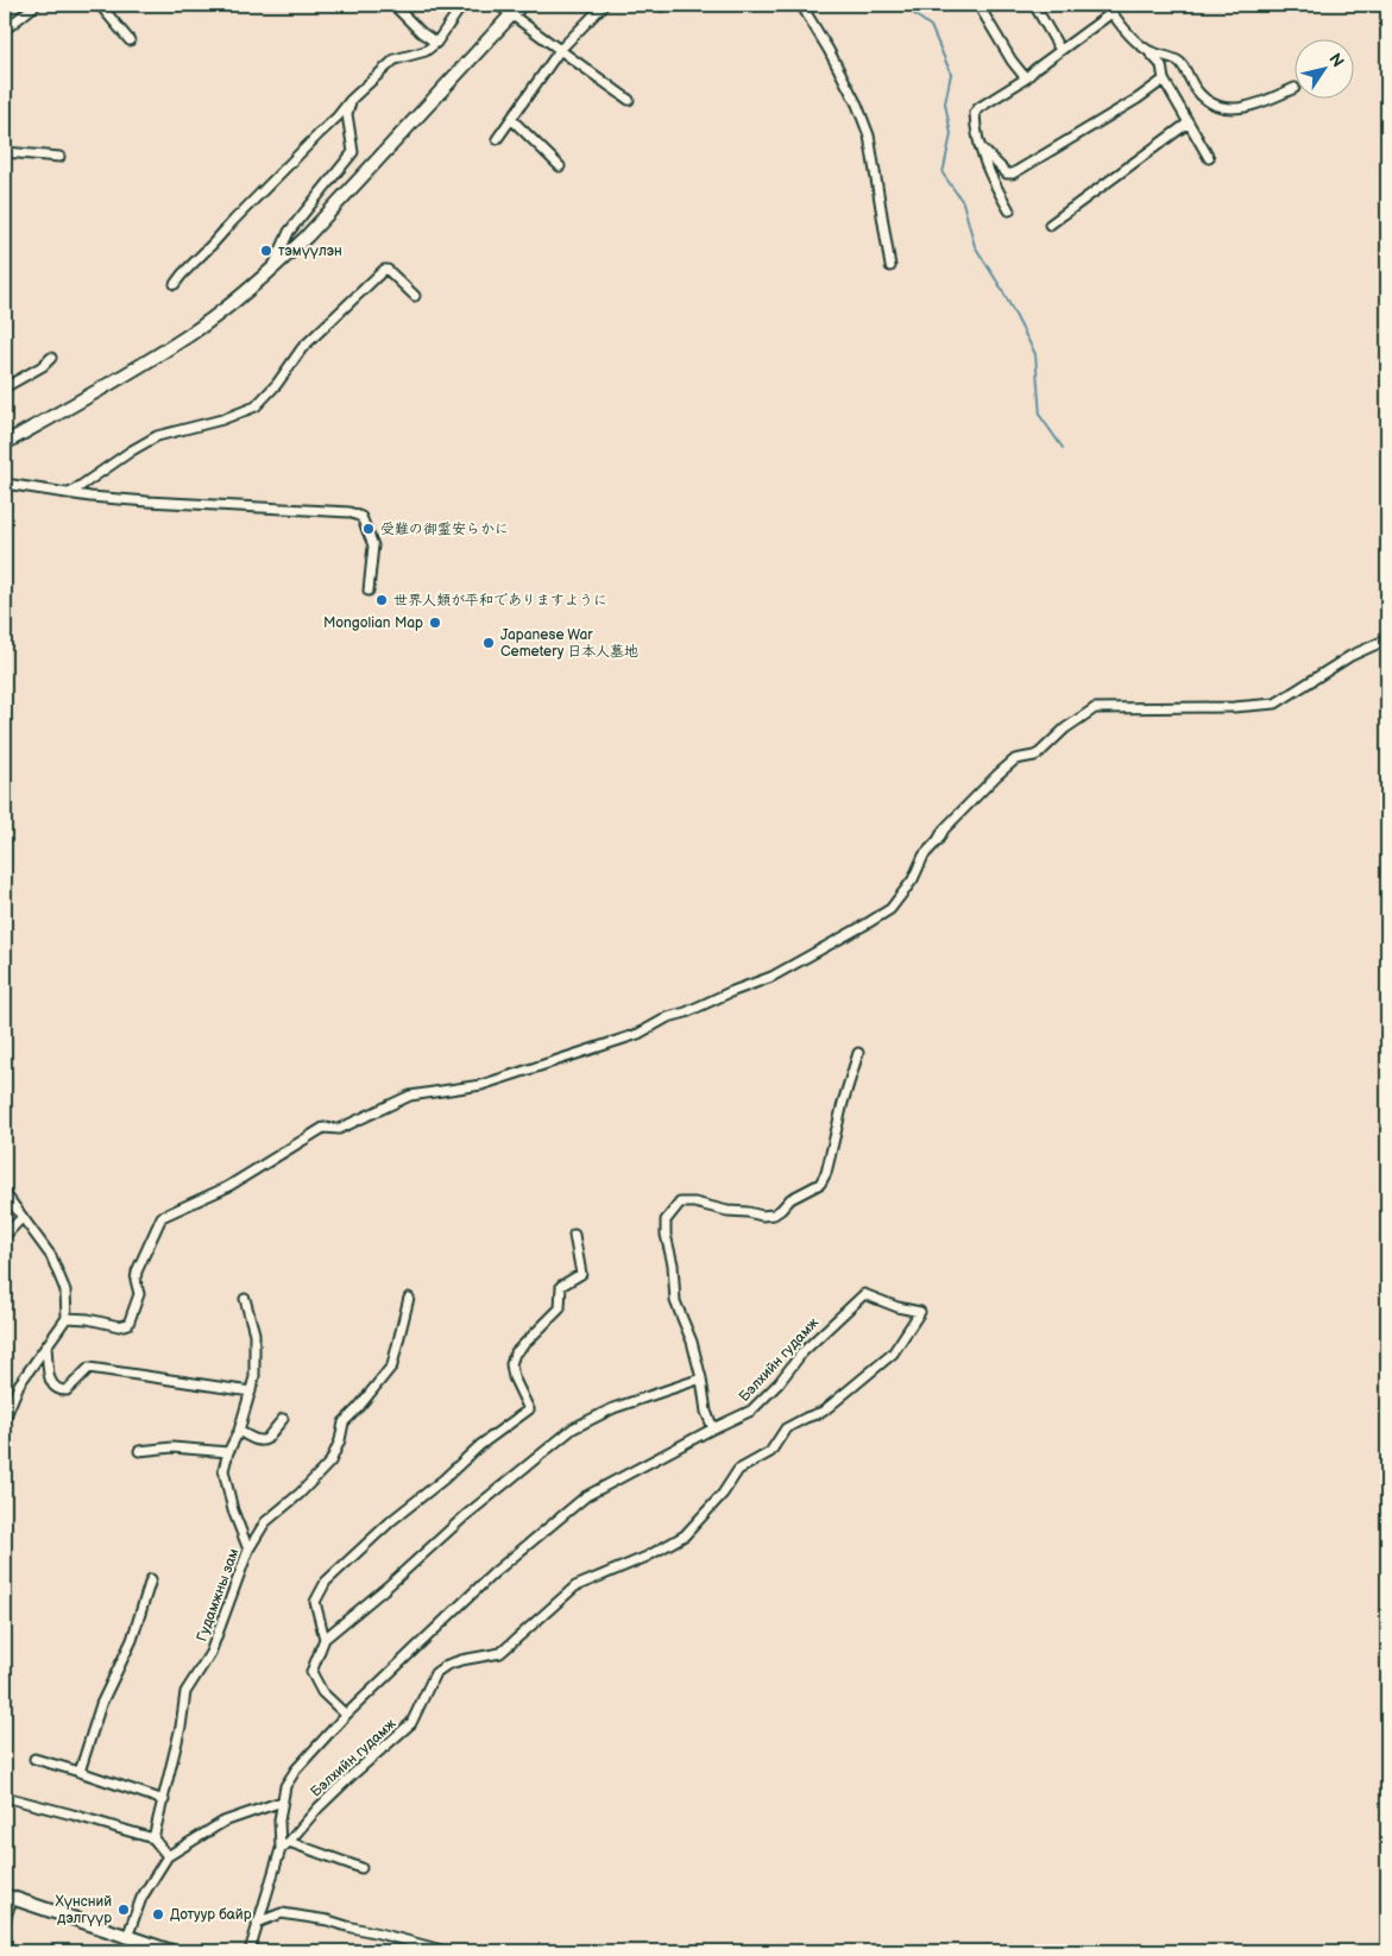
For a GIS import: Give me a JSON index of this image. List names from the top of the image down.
{
  "streets": {
    "street": ["Бэлхийн гудамж", "Гудамжны зам"]
  },
  "places": [
    "тэмүүлэн",
    "受難の御霊安らかに",
    "世界人類が平和でありますように",
    "Mongolian Map",
    "Japanese War Cemetery 日本人墓地",
    "Хүнсний дэлгүүр",
    "Дотуур байр"
  ],
  "north": "top right"
}
